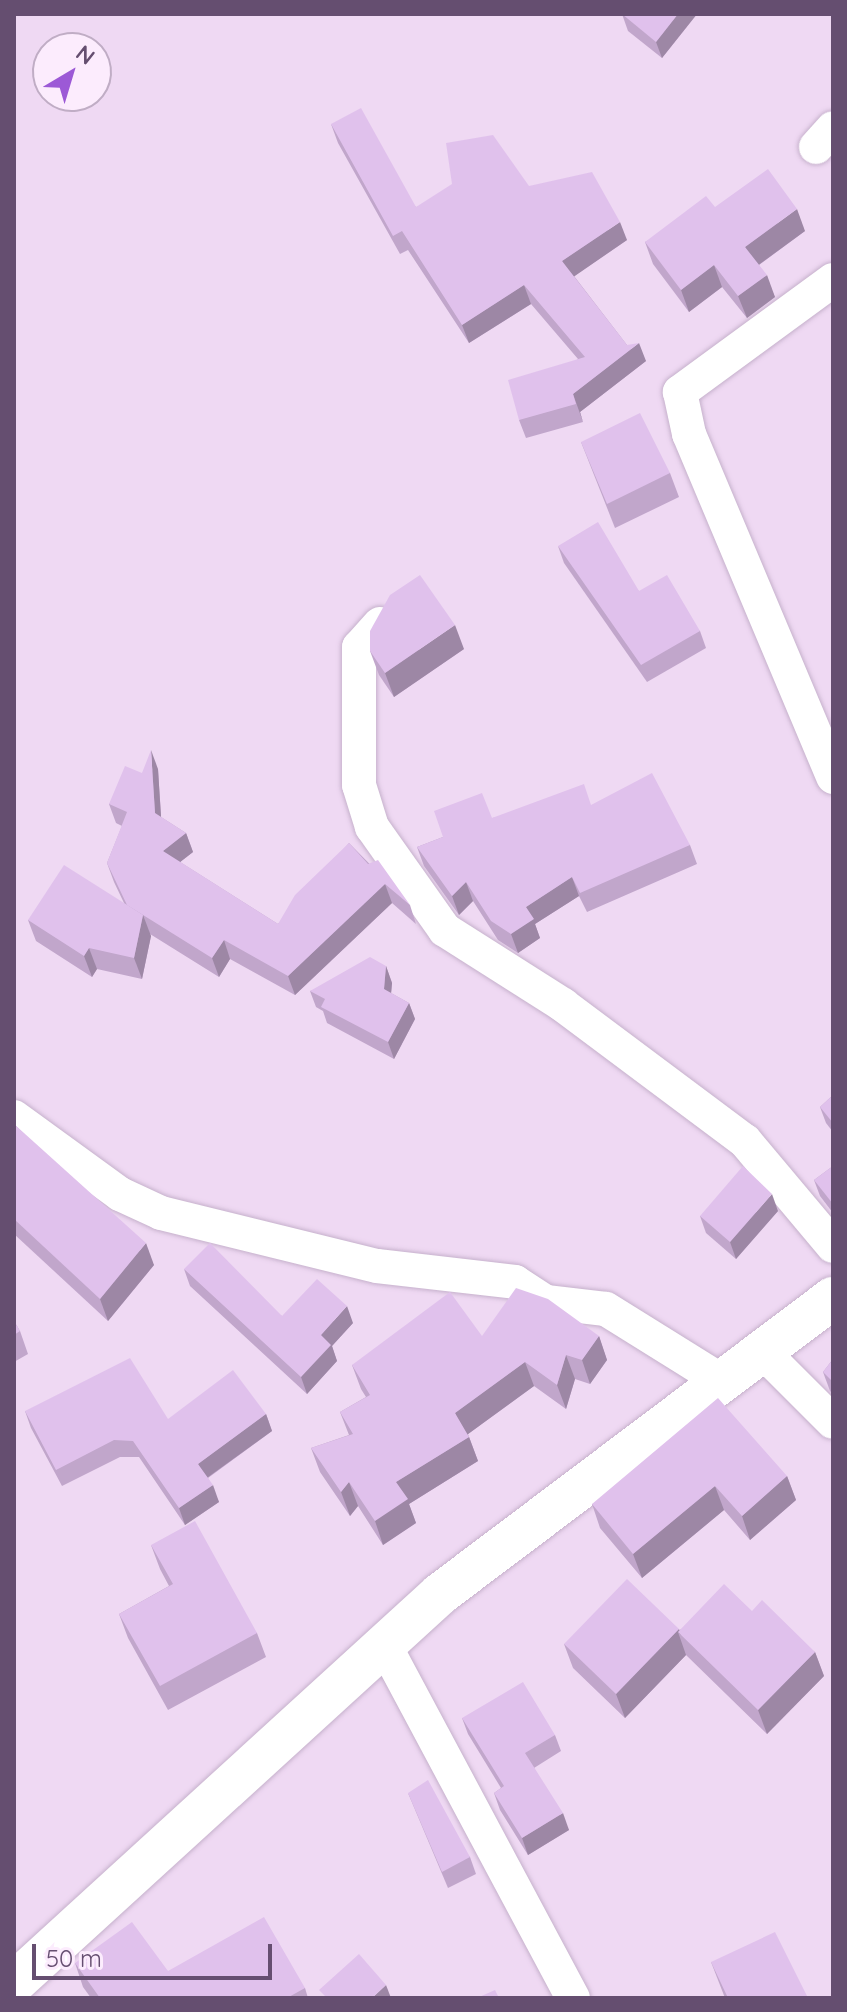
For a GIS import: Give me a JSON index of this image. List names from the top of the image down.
{
  "scale_bar": "50 m",
  "north": "top right"
}
